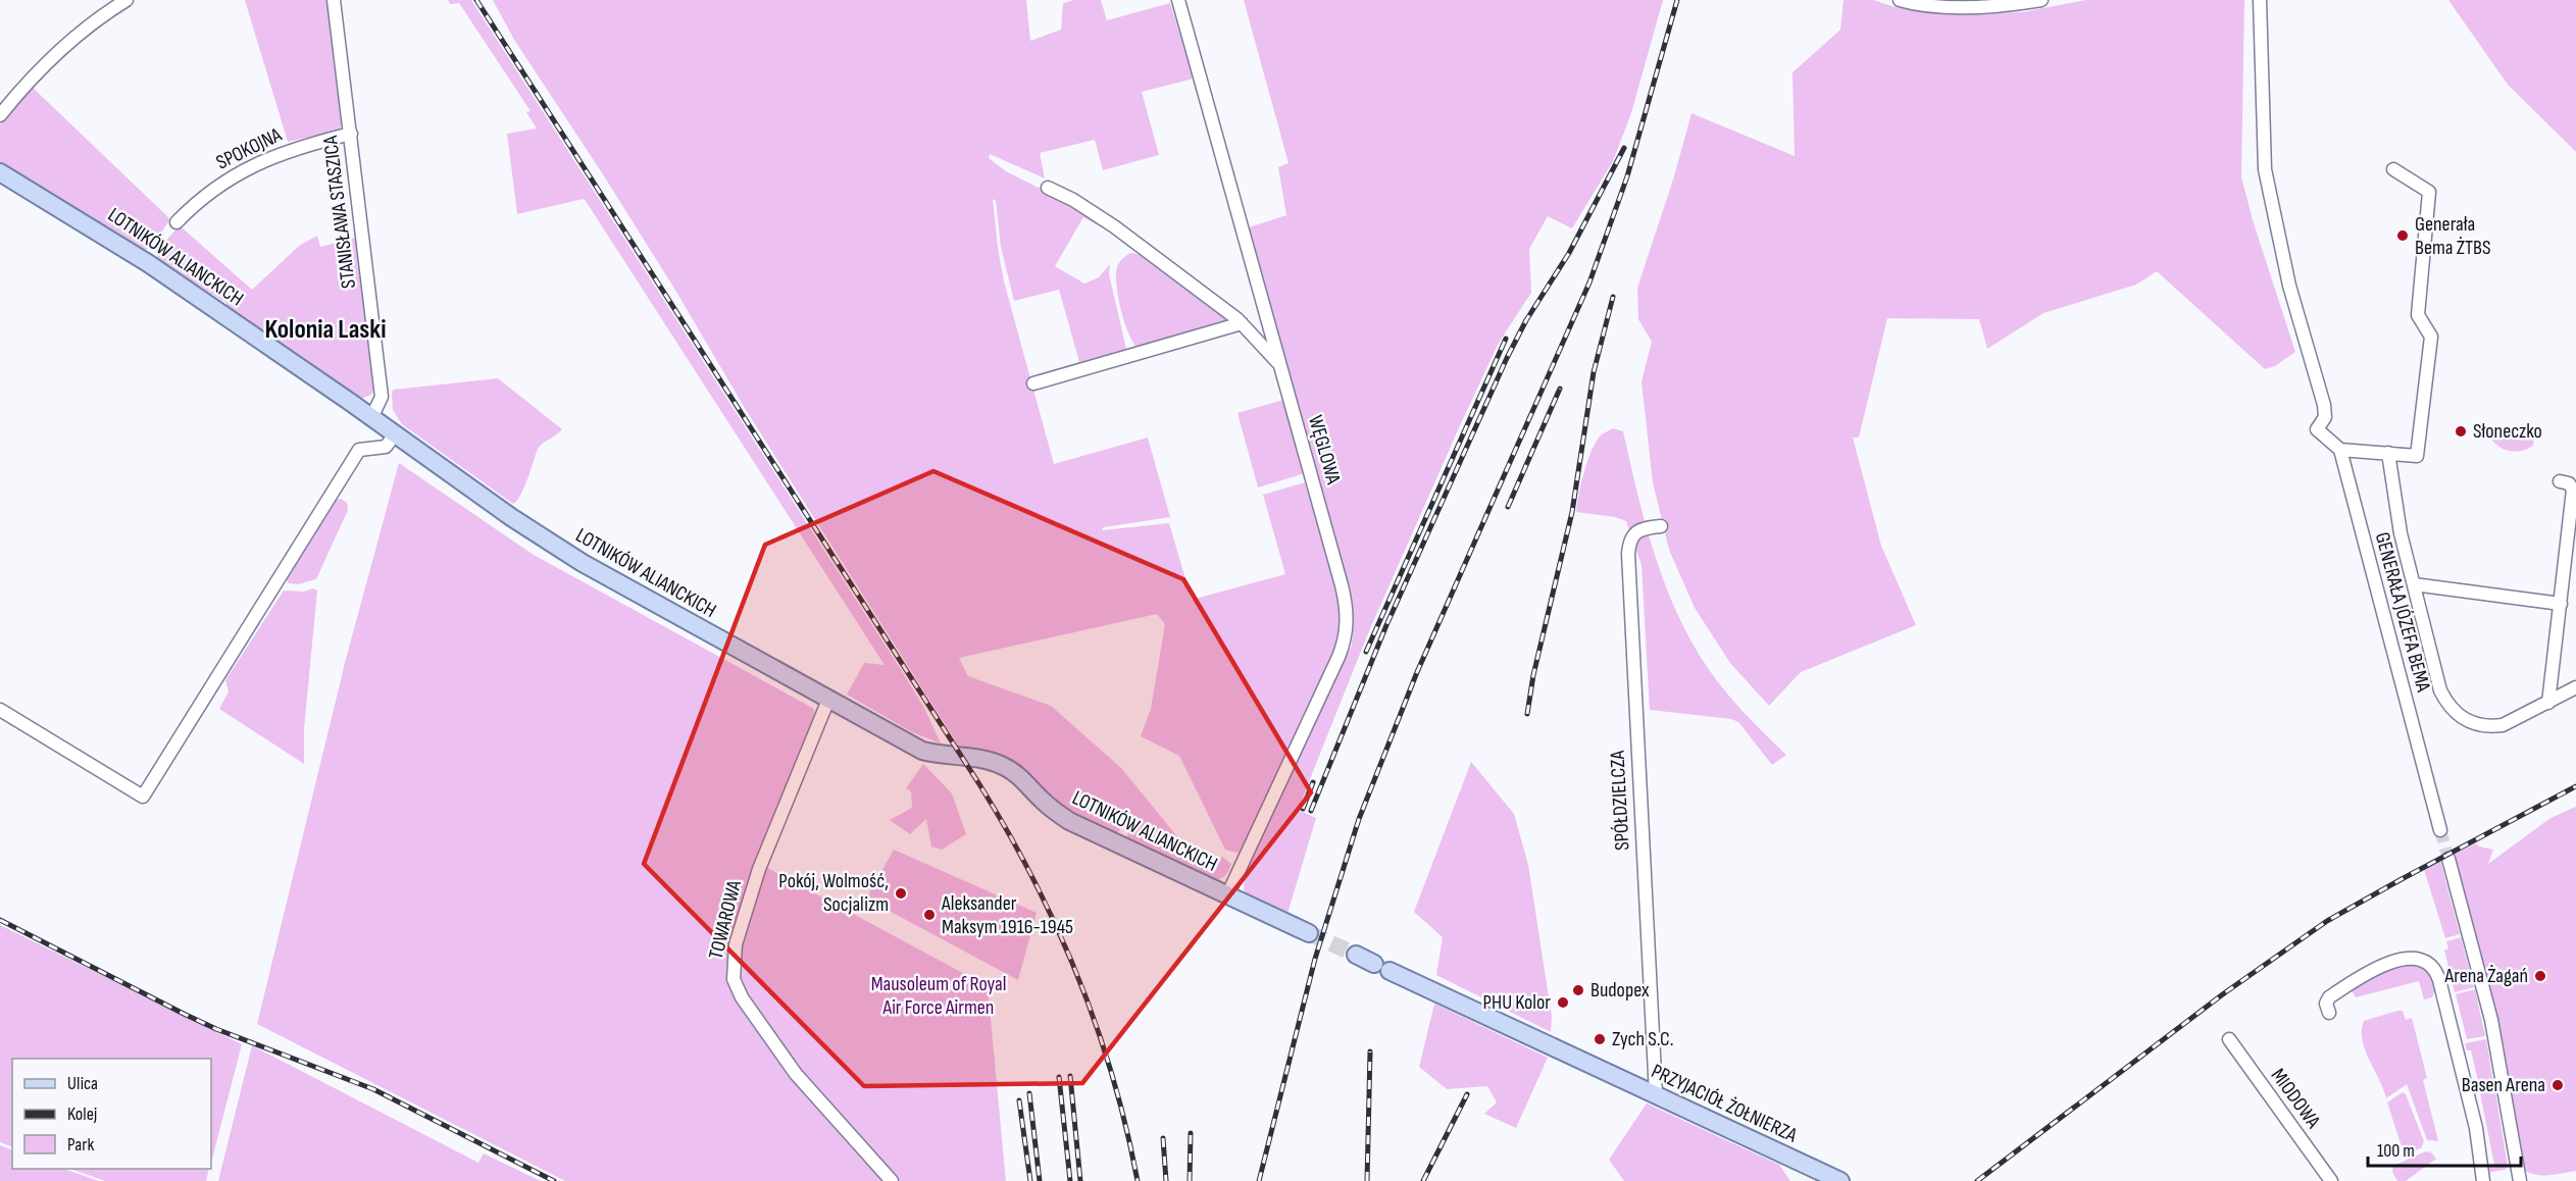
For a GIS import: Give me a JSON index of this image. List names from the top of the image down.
{
  "streets": {
    "main road": ["LOTNIKÓW ALIANCKICH", "PRZYJACIÓŁ ŻOŁNIERZA"],
    "street": [
      "SPOKOJNA",
      "STANISŁAWA STASZICA",
      "WĘGLOWA",
      "GENERAŁA JÓZEFA BEMA",
      "SPÓŁDZIELCZA",
      "TOWAROWA",
      "MIODOWA"
    ]
  },
  "crossings": [
    ["SPOKOJNA", "STANISŁAWA STASZICA"],
    ["STANISŁAWA STASZICA", "LOTNIKÓW ALIANCKICH"],
    ["LOTNIKÓW ALIANCKICH", "WĘGLOWA"],
    ["LOTNIKÓW ALIANCKICH", "TOWAROWA"],
    ["SPÓŁDZIELCZA", "PRZYJACIÓŁ ŻOŁNIERZA"]
  ],
  "districts": ["Kolonia Laski"],
  "parks": ["Mausoleum of Royal Air Force Airmen"],
  "places": [
    "Generała Bema ŻTBS",
    "Słoneczko",
    "Pokój, Wolmość, Socjalizm",
    "Aleksander Maksym 1916-1945",
    "Arena Żagań",
    "Budopex",
    "PHU Kolor",
    "Zych S.C.",
    "Basen Arena"
  ],
  "legend": ["Ulica", "Kolej", "Park"],
  "scale_bar": "100 m"
}
